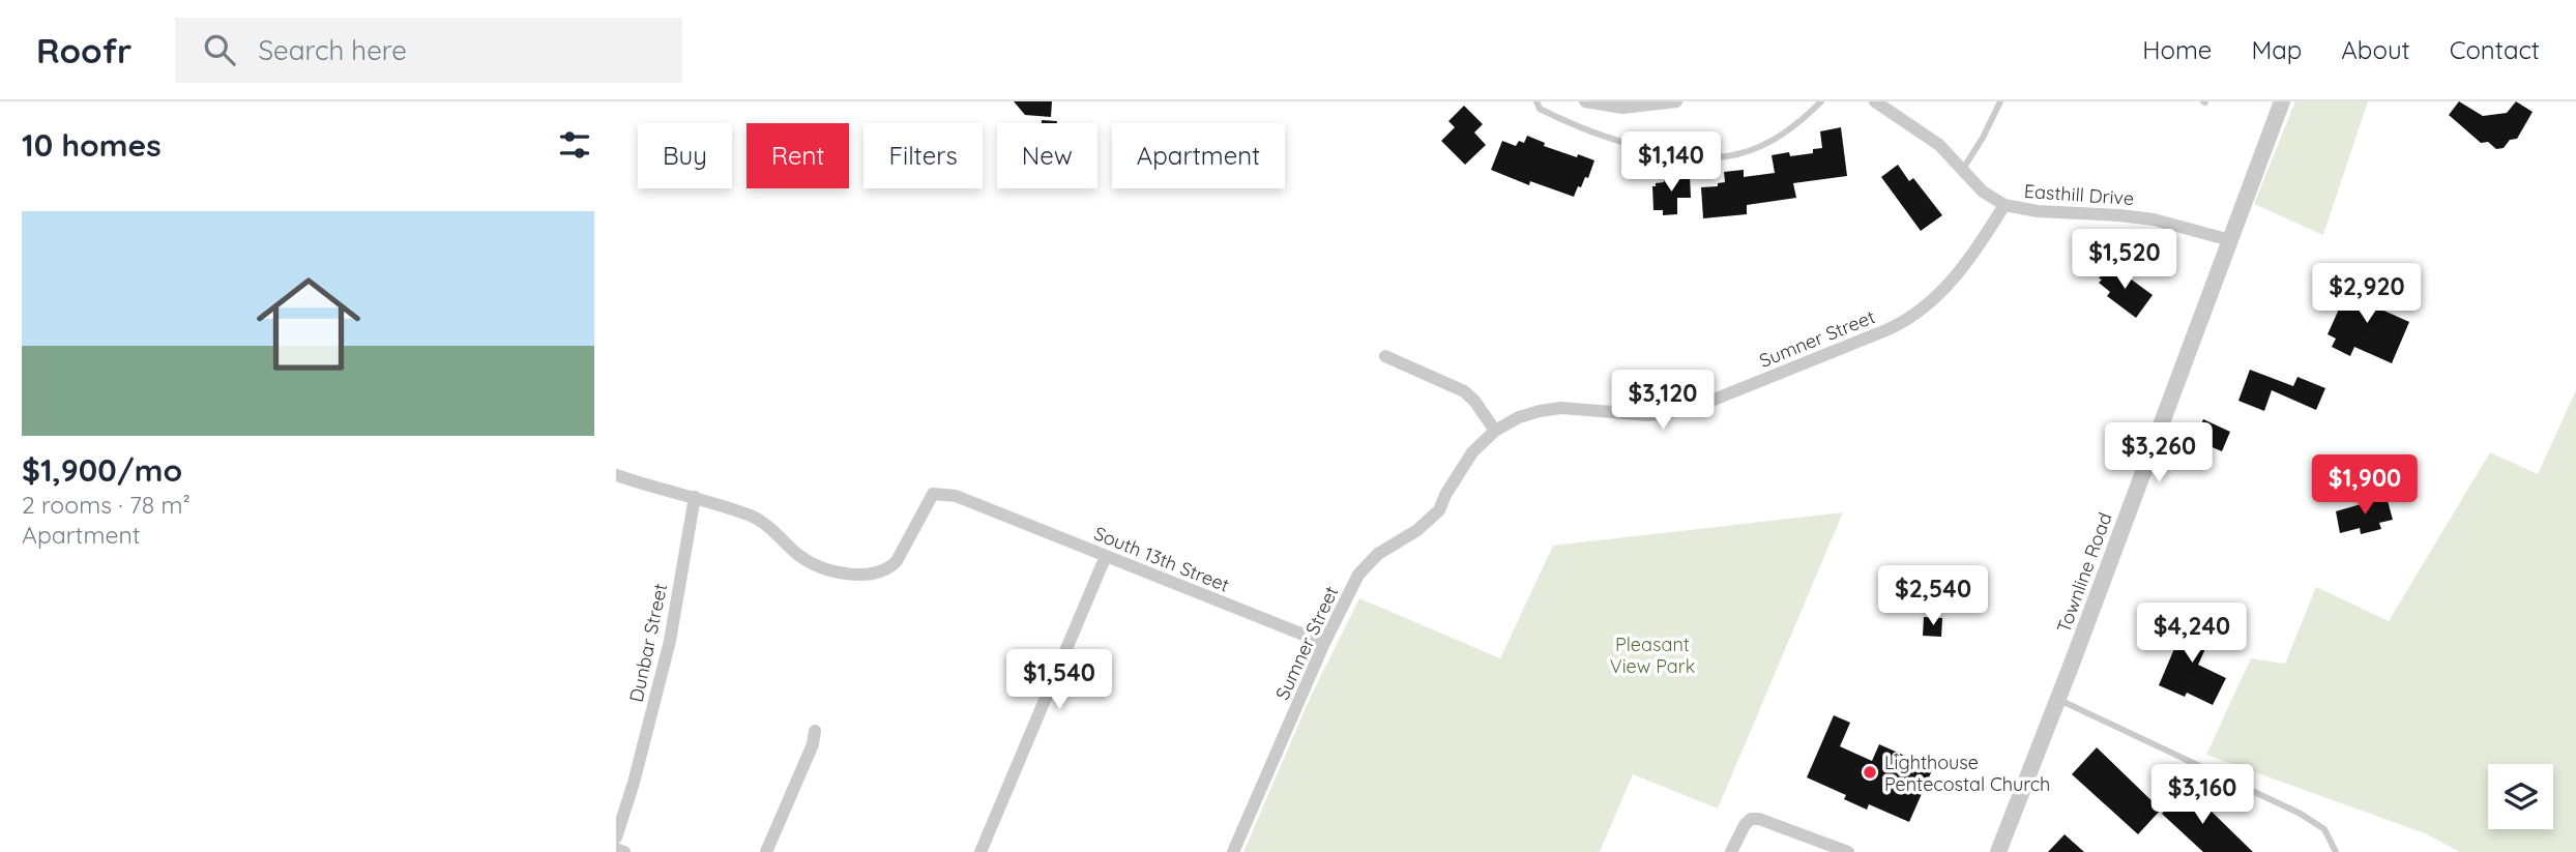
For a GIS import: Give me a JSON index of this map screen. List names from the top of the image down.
{
  "streets": {
    "street": [
      "Easthill Drive",
      "Sumner Street",
      "South 13th Street",
      "Townline Road",
      "Dunbar Street"
    ]
  },
  "crossings": [
    ["Easthill Drive", "Sumner Street"],
    ["Easthill Drive", "Townline Road"],
    ["Sumner Street", "South 13th Street"],
    ["South 13th Street", "Dunbar Street"]
  ],
  "parks": ["Pleasant View Park"],
  "places": ["Lighthouse Pentecostal Church"],
  "page": {
    "header": "Roofr",
    "search": "Search here",
    "nav": [
      "Home",
      "Map",
      "About",
      "Contact"
    ],
    "heading": "10 homes",
    "chip": [
      "Buy",
      "Rent",
      "Filters",
      "New",
      "Apartment"
    ],
    "price": [
      "$1,140",
      "$1,520",
      "$2,920",
      "$3,120",
      "$3,260",
      "$1,900",
      "$2,540",
      "$4,240",
      "$1,540",
      "$3,160"
    ],
    "list": [
      {
        "name": "$1,900/mo",
        "note": "2 rooms · 78 m² · Apartment"
      }
    ]
  }
}
